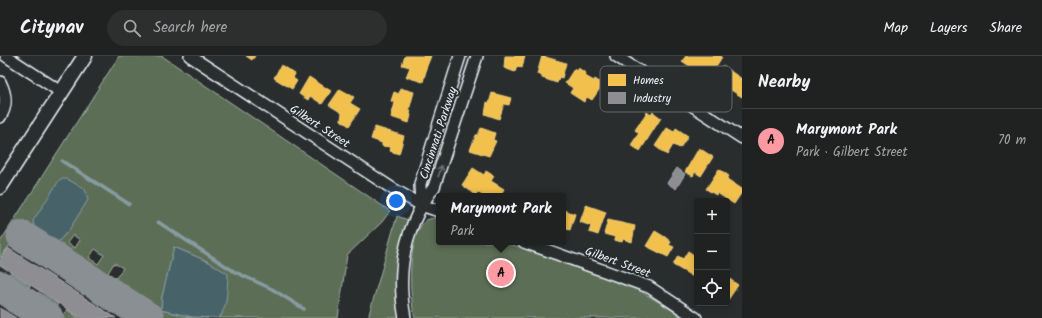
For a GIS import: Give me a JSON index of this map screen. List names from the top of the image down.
{
  "streets": {
    "street": ["Gilbert Street", "Cincinnati Parkway"]
  },
  "crossings": [
    ["Gilbert Street", "Cincinnati Parkway"]
  ],
  "legend": ["Homes", "Industry"],
  "page": {
    "header": "Citynav",
    "search": "Search here",
    "nav": ["Map", "Layers", "Share"],
    "heading": "Nearby",
    "list": [
      {
        "mark": "A",
        "name": "Marymont Park",
        "note": "Park · Gilbert Street",
        "value": "70 m"
      }
    ],
    "popup": ["Marymont Park", "Park"],
    "map_buttons": ["+", "−"],
    "pins": "A"
  }
}
